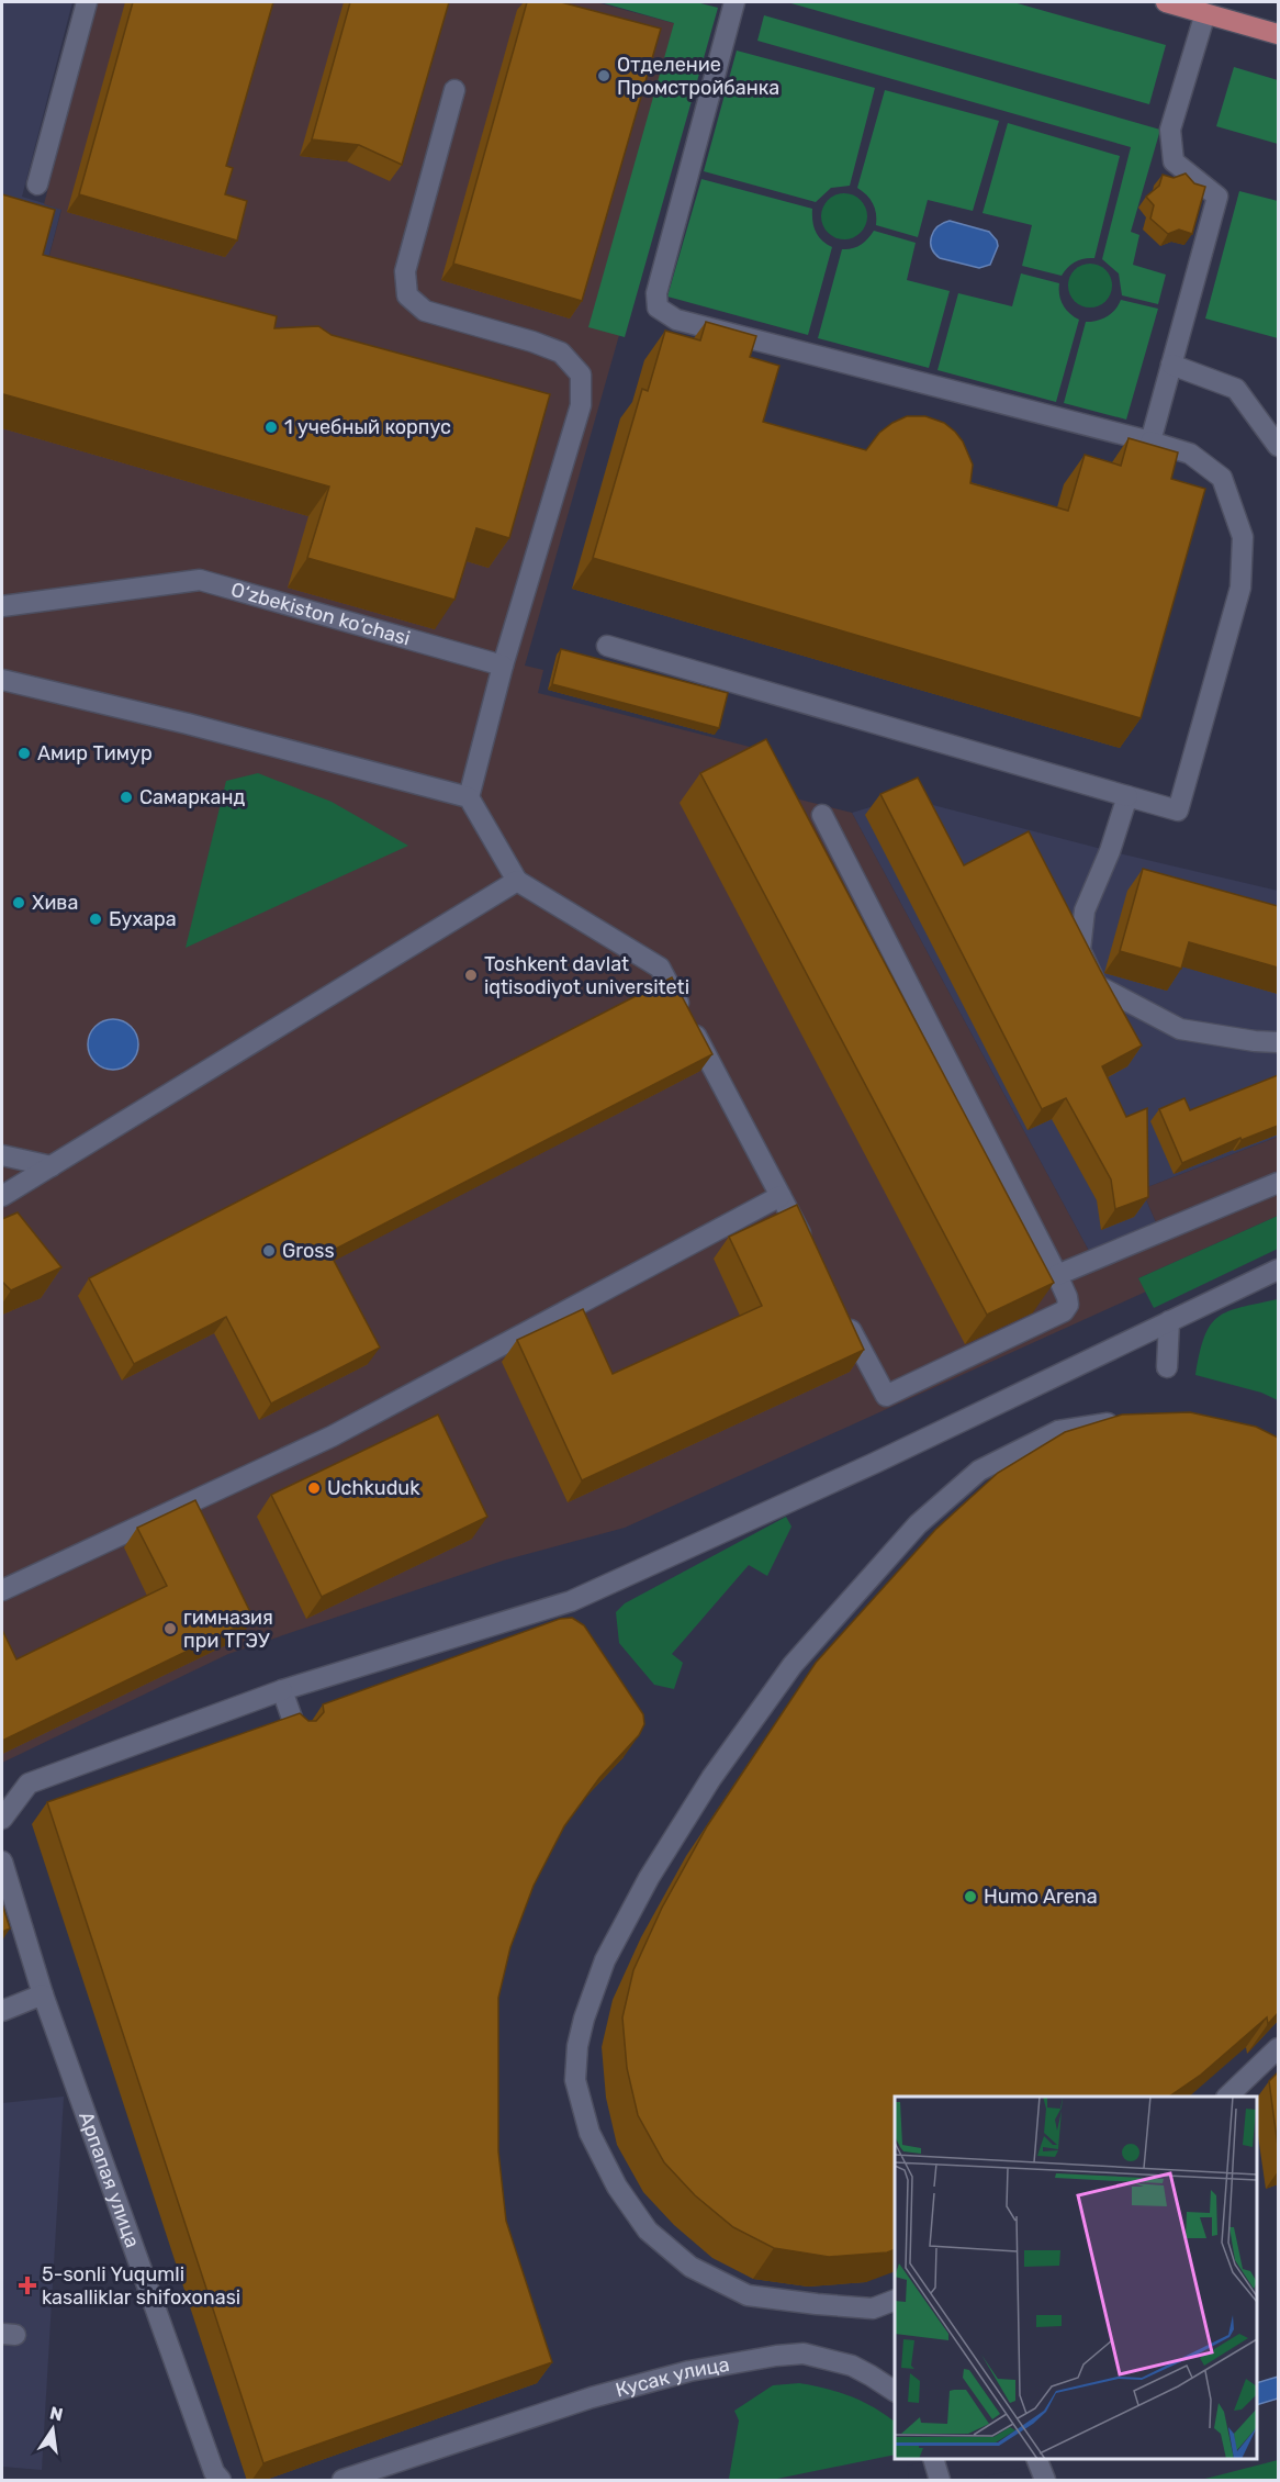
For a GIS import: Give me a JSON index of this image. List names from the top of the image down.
{
  "streets": {
    "lane": ["O‘zbekiston ko‘chasi", "Арпапая улица", "Кусак улица"]
  },
  "places": {
    "other": [
      "Отделение Промстройбанка",
      "1 учебный корпус",
      "Амир Тимур",
      "Самарканд",
      "Хива",
      "Бухара",
      "Toshkent davlat iqtisodiyot universiteti",
      "Gross",
      "Uchkuduk",
      "гимназия при ТГЭУ",
      "Humo Arena"
    ],
    "health": ["5-sonli Yuqumli kasalliklar shifoxonasi"]
  },
  "north": "top"
}
